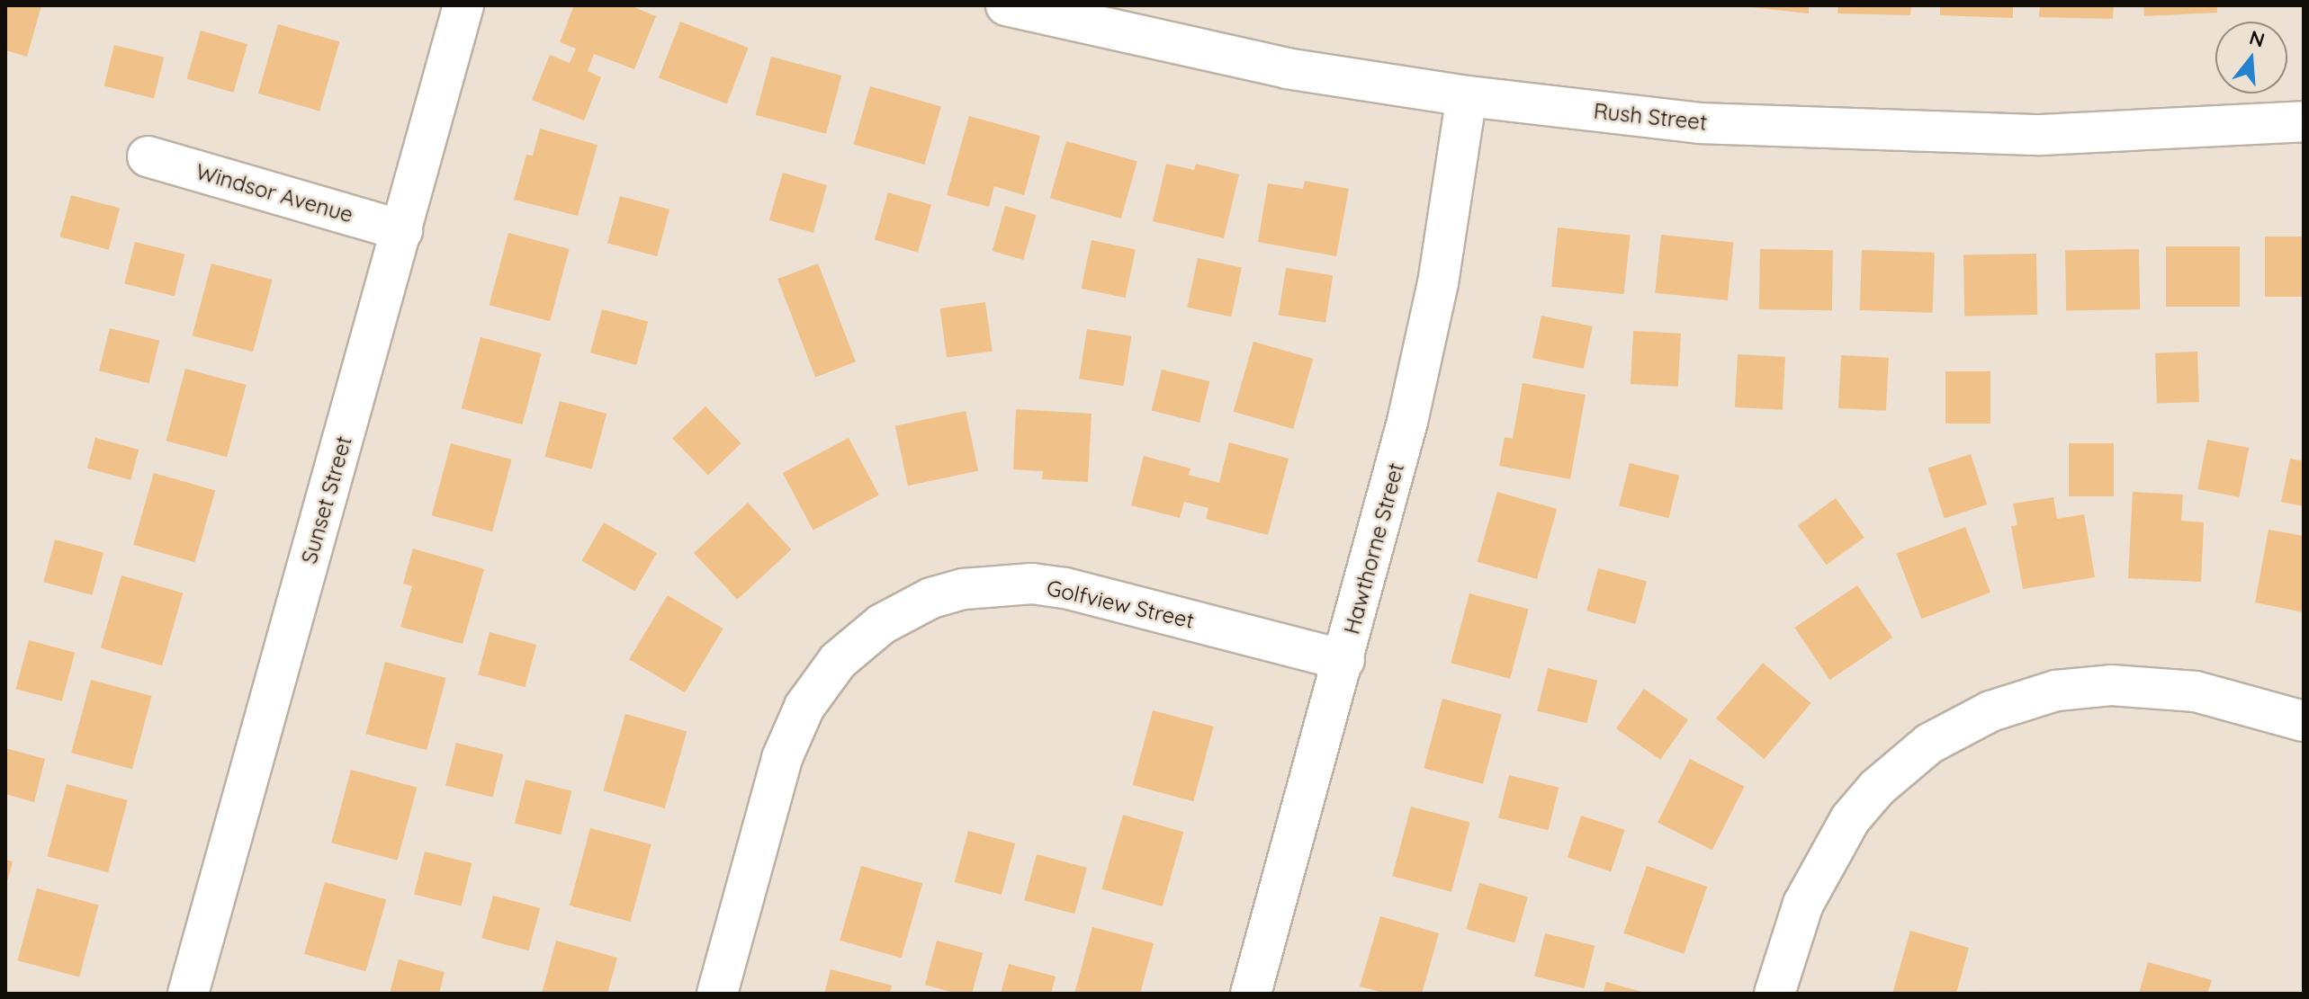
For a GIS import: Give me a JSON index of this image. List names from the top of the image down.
{
  "streets": {
    "street": [
      "Rush Street",
      "Windsor Avenue",
      "Sunset Street",
      "Hawthorne Street",
      "Golfview Street"
    ]
  },
  "crossings": [
    ["Rush Street", "Hawthorne Street"],
    ["Windsor Avenue", "Sunset Street"],
    ["Hawthorne Street", "Golfview Street"]
  ],
  "north": "top"
}
